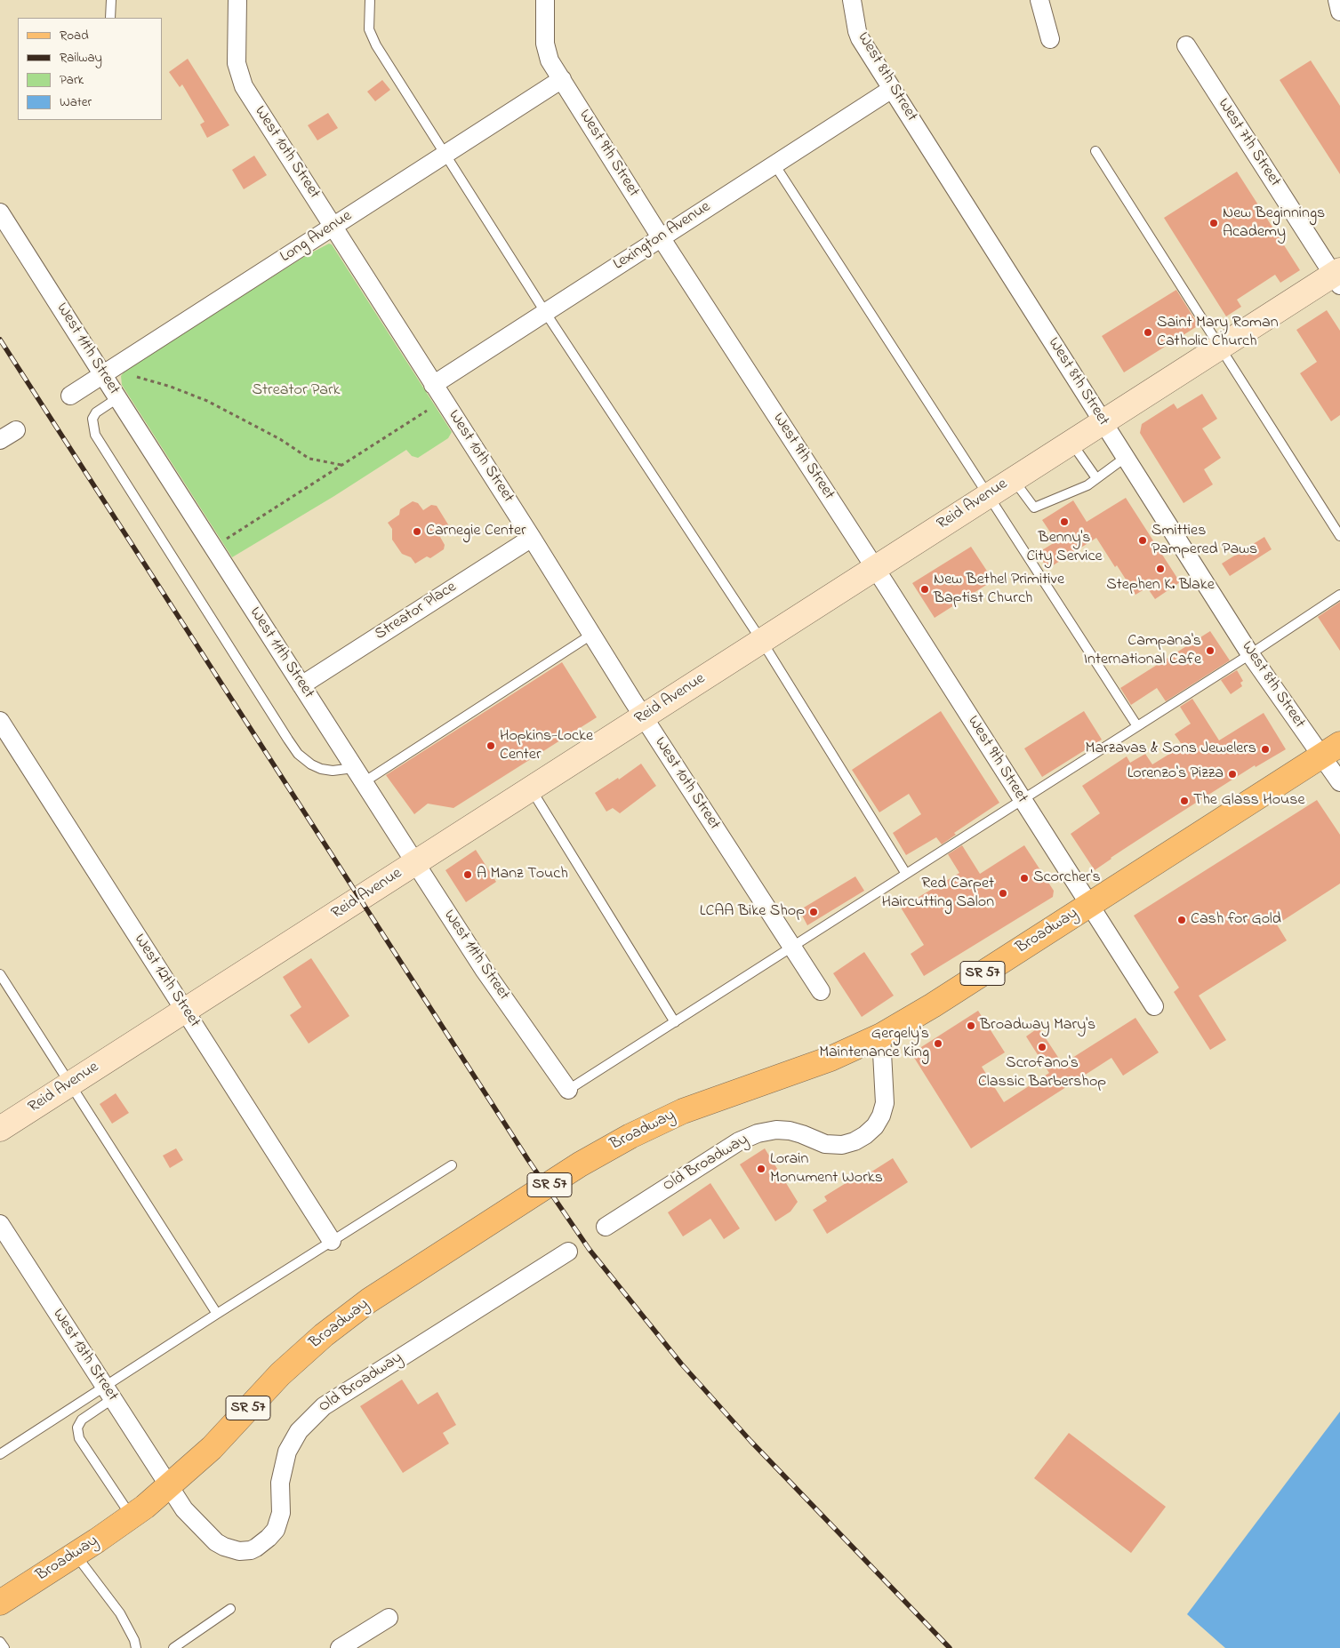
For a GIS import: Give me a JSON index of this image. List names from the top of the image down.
{
  "streets": {
    "main road": ["Broadway", "SR 57"],
    "street": [
      "West 8th Street",
      "West 7th Street",
      "West 10th Street",
      "West 9th Street",
      "Lexington Avenue",
      "Long Avenue",
      "West 11th Street",
      "Reid Avenue",
      "Streator Place",
      "West 12th Street",
      "Old Broadway",
      "West 13th Street"
    ]
  },
  "crossings": [
    ["West 8th Street", "Lexington Avenue"],
    ["West 8th Street", "Reid Avenue"],
    ["West 8th Street", "Broadway"],
    ["West 7th Street", "Reid Avenue"],
    ["West 10th Street", "Lexington Avenue"],
    ["West 10th Street", "Long Avenue"],
    ["West 10th Street", "Reid Avenue"],
    ["West 10th Street", "Streator Place"],
    ["West 9th Street", "Lexington Avenue"],
    ["West 9th Street", "Long Avenue"],
    ["West 9th Street", "Reid Avenue"],
    ["West 9th Street", "Broadway"],
    ["Long Avenue", "West 11th Street"],
    ["West 11th Street", "Reid Avenue"],
    ["West 11th Street", "Streator Place"],
    ["Reid Avenue", "West 12th Street"],
    ["Broadway", "Old Broadway"],
    ["Broadway", "West 13th Street"],
    ["Old Broadway", "West 13th Street"]
  ],
  "parks": ["Streator Park"],
  "places": [
    "New Beginnings Academy",
    "Saint Mary Roman Catholic Church",
    "Benny's City Service",
    "Carnegie Center",
    "Smitties Pampered Paws",
    "Stephen K. Blake",
    "New Bethel Primitive Baptist Church",
    "Campana's International Cafe",
    "Hopkins-Locke Center",
    "Marzavas & Sons Jewelers",
    "Lorenzo's Pizza",
    "The Glass House",
    "A Manz Touch",
    "Scorcher's",
    "Red Carpet Haircutting Salon",
    "LCAA Bike Shop",
    "Cash for Gold",
    "Broadway Mary's",
    "Gergely's Maintenance King",
    "Scrofano's Classic Barbershop",
    "Lorain Monument Works"
  ],
  "legend": [
    "Road",
    "Railway",
    "Park",
    "Water"
  ]
}
